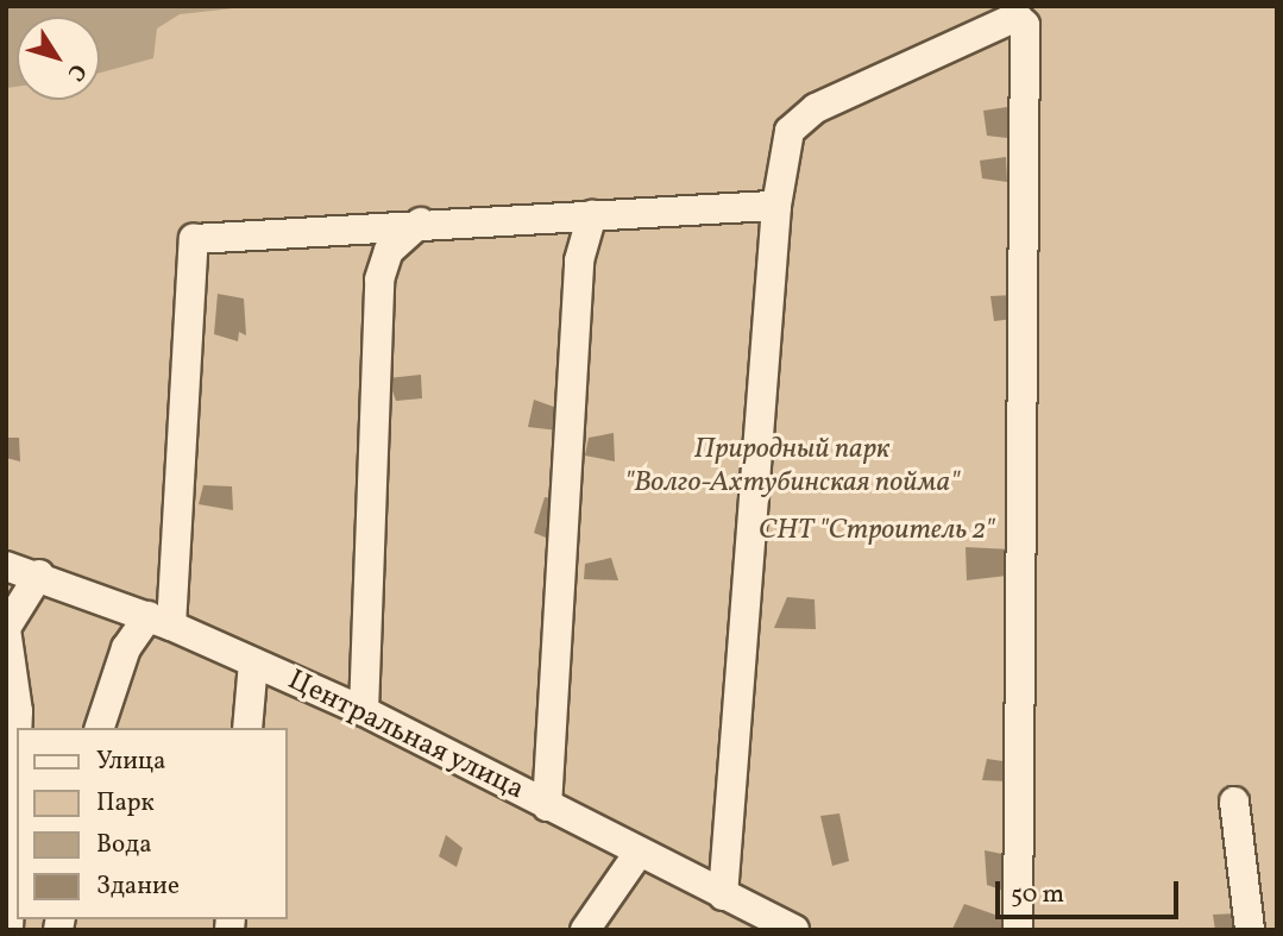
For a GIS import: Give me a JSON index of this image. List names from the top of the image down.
{
  "streets": {
    "street": ["Центральная улица"]
  },
  "parks": ["Природный парк \"Волго-Ахтубинская пойма\"", "СНТ \"Строитель 2\""],
  "legend": [
    "Улица",
    "Парк",
    "Вода",
    "Здание"
  ],
  "scale_bar": "50 m",
  "north": "bottom right"
}
